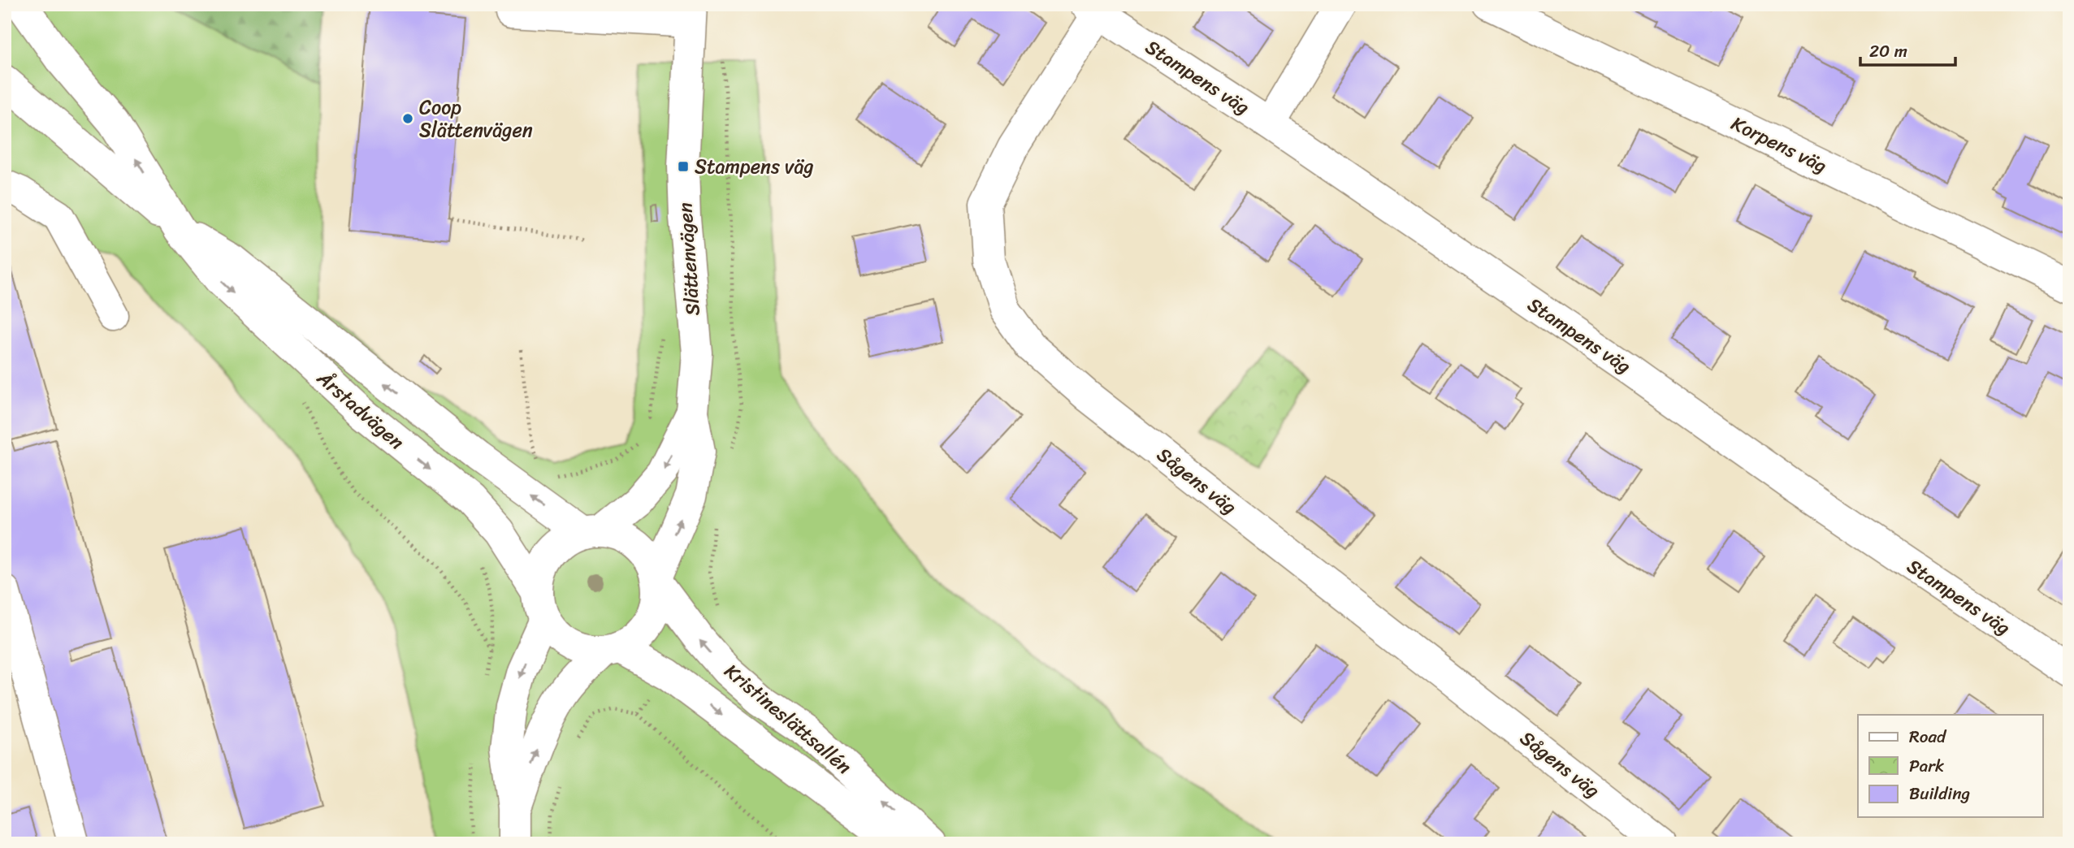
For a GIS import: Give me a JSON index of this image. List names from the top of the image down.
{
  "streets": {
    "street": [
      "Stampens väg",
      "Korpens väg",
      "Slättenvägen",
      "Årstadvägen",
      "Sågens väg",
      "Kristineslättsallén"
    ]
  },
  "crossings": [
    ["Stampens väg", "Sågens väg"],
    ["Slättenvägen", "Årstadvägen"],
    ["Slättenvägen", "Kristineslättsallén"],
    ["Årstadvägen", "Kristineslättsallén"]
  ],
  "places": {
    "other": ["Coop Slättenvägen"],
    "transit": ["Stampens väg"]
  },
  "legend": ["Road", "Park", "Building"],
  "scale_bar": "20 m"
}
